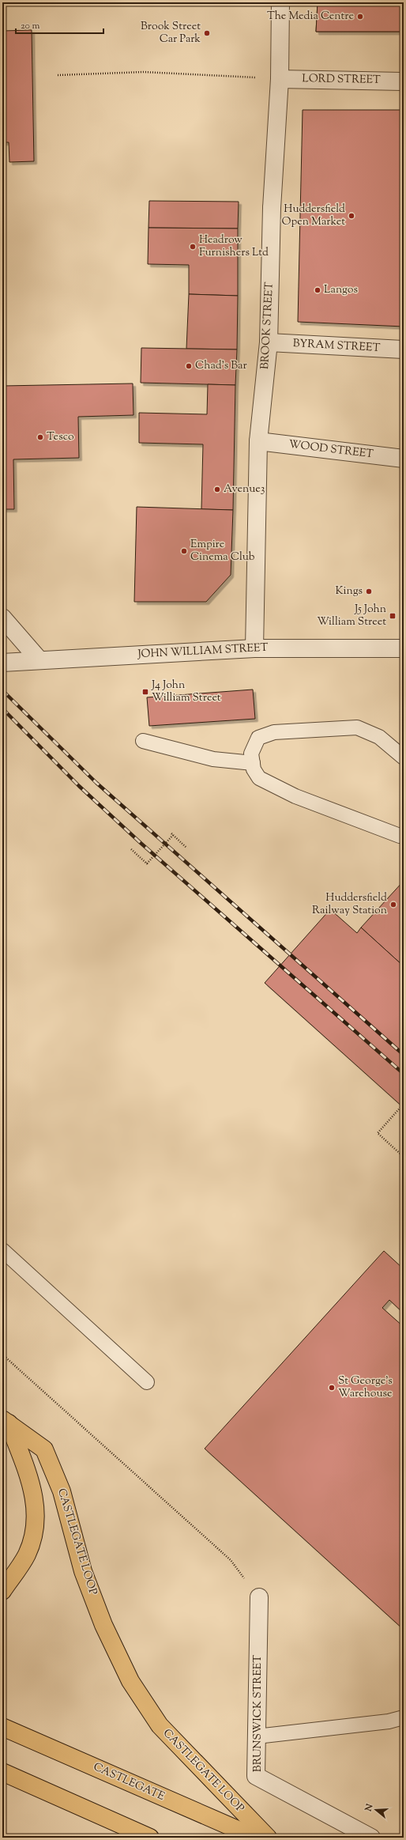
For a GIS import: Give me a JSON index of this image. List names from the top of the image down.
{
  "streets": {
    "highway": ["CASTLEGATE LOOP", "CASTLEGATE"],
    "street": [
      "LORD STREET",
      "BROOK STREET",
      "BYRAM STREET",
      "WOOD STREET",
      "JOHN WILLIAM STREET",
      "BRUNSWICK STREET"
    ]
  },
  "crossings": [
    ["LORD STREET", "BROOK STREET"],
    ["BROOK STREET", "BYRAM STREET"],
    ["BROOK STREET", "WOOD STREET"],
    ["BROOK STREET", "JOHN WILLIAM STREET"]
  ],
  "places": {
    "other": [
      "The Media Centre",
      "Brook Street Car Park",
      "Huddersfield Open Market",
      "Headrow Furnishers Ltd",
      "Langos",
      "Chad's Bar",
      "Tesco",
      "Avenue3",
      "Empire Cinema Club",
      "Kings",
      "Huddersfield Railway Station",
      "St George's Warehouse"
    ],
    "transit": ["J5 John William Street", "J4 John William Street"]
  },
  "scale_bar": "20 m",
  "north": "left"
}
